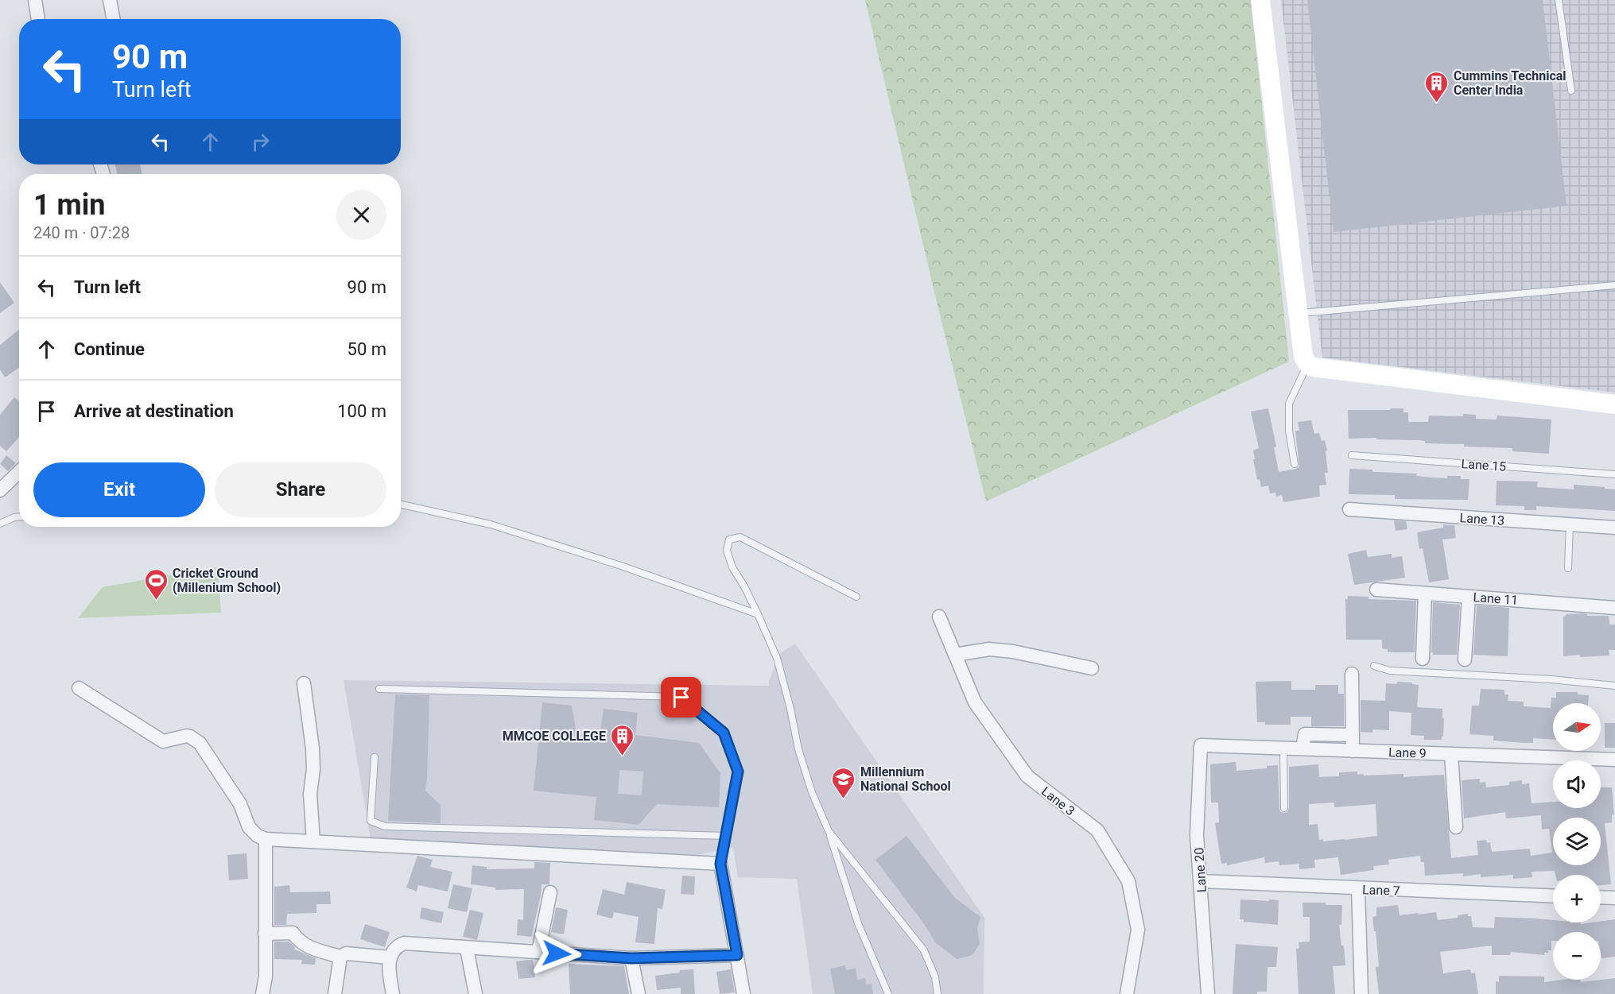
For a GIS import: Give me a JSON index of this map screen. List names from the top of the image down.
{
  "streets": {
    "street": [
      "Lane 13",
      "Lane 11",
      "Lane 9",
      "Lane 3",
      "Lane 20",
      "Lane 7"
    ],
    "lane": ["Lane 15"]
  },
  "crossings": [
    ["Lane 9", "Lane 20"],
    ["Lane 20", "Lane 7"]
  ],
  "places": {
    "building": ["Cummins Technical Center India", "MMCOE COLLEGE"],
    "sports": ["Cricket Ground (Millenium School)"],
    "school or university": ["Millennium National School"]
  },
  "north": "right",
  "page": {
    "turn": ["90 m", "Turn left"],
    "heading": ["1 min", "240 m · 07:28"],
    "list": [
      {
        "name": "Turn left",
        "value": "90 m"
      },
      {
        "name": "Continue",
        "value": "50 m"
      },
      {
        "name": "Arrive at destination",
        "value": "100 m"
      }
    ],
    "buttons": ["Exit", "Share"],
    "map_buttons": ["+", "−"]
  }
}
